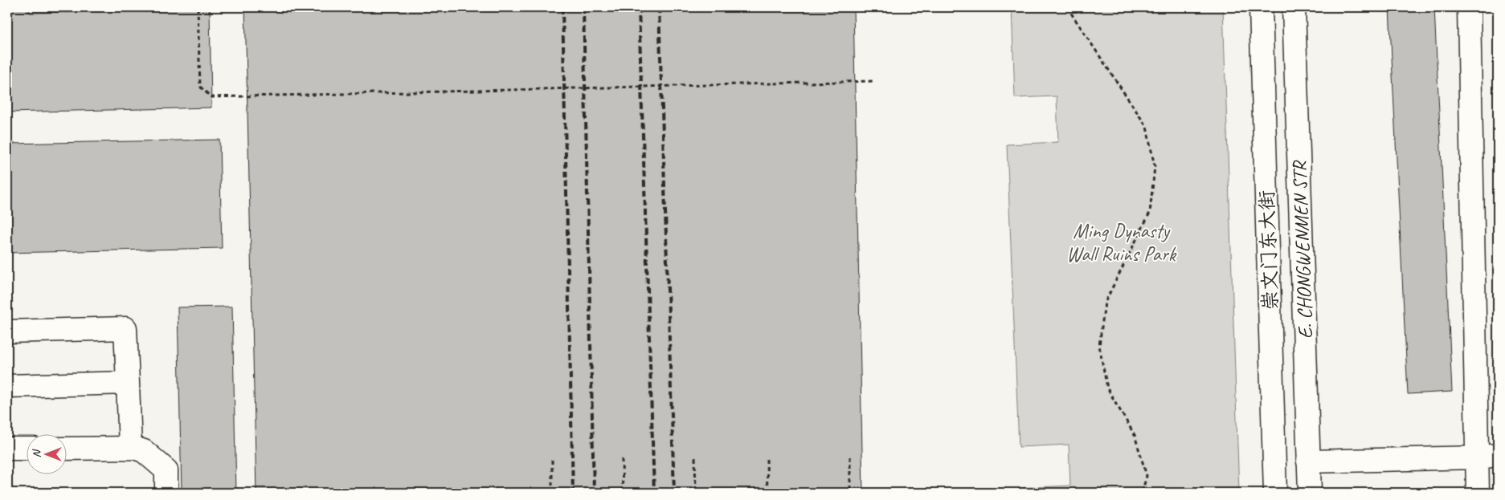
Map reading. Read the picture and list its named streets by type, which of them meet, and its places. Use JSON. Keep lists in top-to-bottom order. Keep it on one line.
{"streets":{"main road":["崇文门东大街","E. CHONGWENMEN STR"]},"parks":["Ming Dynasty Wall Ruins Park"],"north":"left"}
